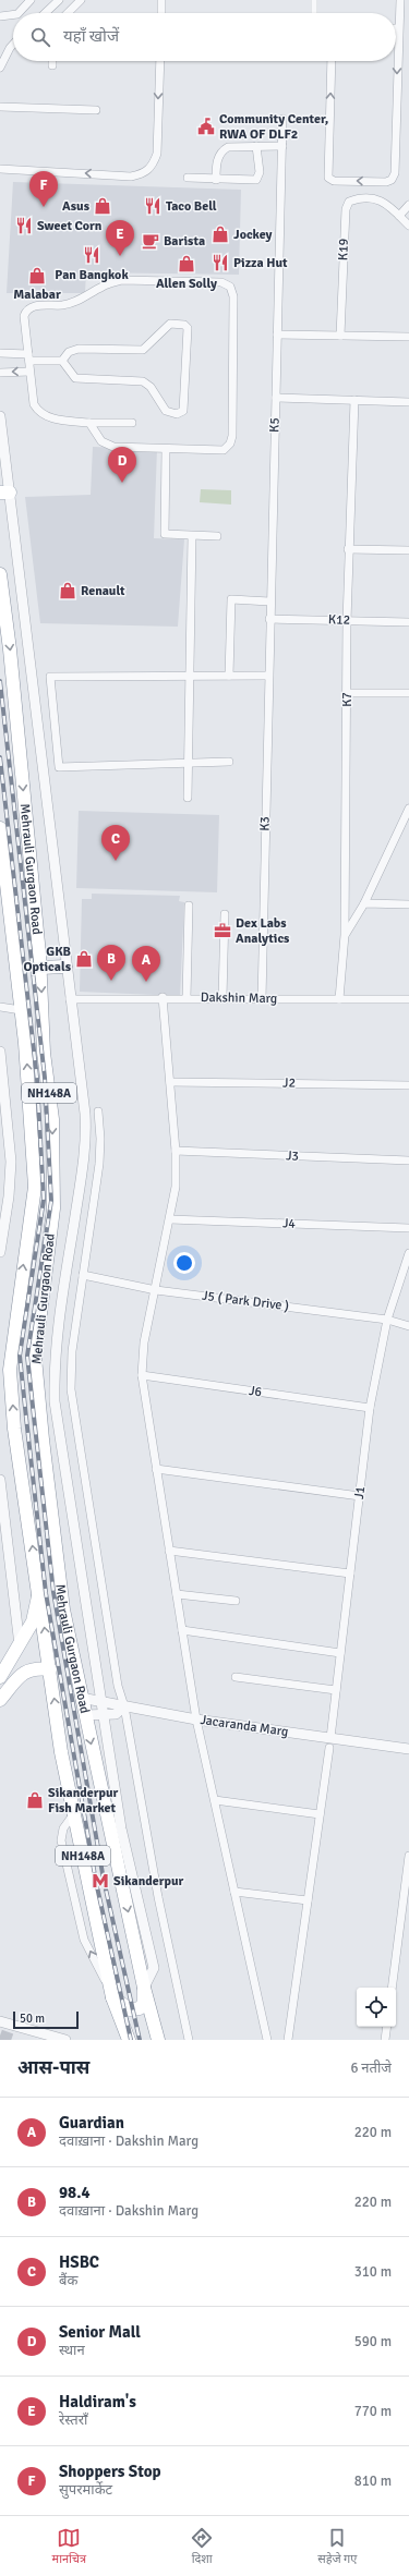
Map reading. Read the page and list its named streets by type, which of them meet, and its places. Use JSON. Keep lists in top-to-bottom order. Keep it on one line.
{"streets":{"main road":["Mehrauli Gurgaon Road","NH148A"],"street":["K19","K5","K12","K7","K3","Dakshin Marg","J2","J3","J4","J5 ( Park Drive )","J6","J1","Jacaranda Marg"]},"crossings":[["K5","K12"],["K5","K3"],["K12","K7"],["K7","Dakshin Marg"],["K3","Dakshin Marg"],["Mehrauli Gurgaon Road","Jacaranda Marg"],["J5 ( Park Drive )","J1"],["J6","J1"],["J1","Jacaranda Marg"]],"places":{"public building":["Community Center, RWA OF DLF2"],"shop":["Asus","Jockey","Allen Solly","Malabar","Renault","GKB Opticals","Sikanderpur Fish Market"],"restaurant":["Taco Bell","Sweet Corn","Pan Bangkok","Pizza Hut"],"cafe":["Barista"],"office":["Dex Labs Analytics"],"metro station":["Sikanderpur"]},"scale_bar":"50 m","page":{"search":"यहाँ खोजें","pins":["F","E","D","C","B","A"],"scale":"50 m","heading":["आस-पास","6 नतीजे"],"list":[{"mark":"A","name":"Guardian","note":"दवाख़ाना · Dakshin Marg","value":"220 m"},{"mark":"B","name":"98.4","note":"दवाख़ाना · Dakshin Marg","value":"220 m"},{"mark":"C","name":"HSBC","note":"बैंक","value":"310 m"},{"mark":"D","name":"Senior Mall","note":"स्थान","value":"590 m"},{"mark":"E","name":"Haldiram's","note":"रेस्तराँ","value":"770 m"},{"mark":"F","name":"Shoppers Stop","note":"सुपरमार्केट","value":"810 m"}],"nav":["मानचित्र","दिशा","सहेजे गए"]}}
